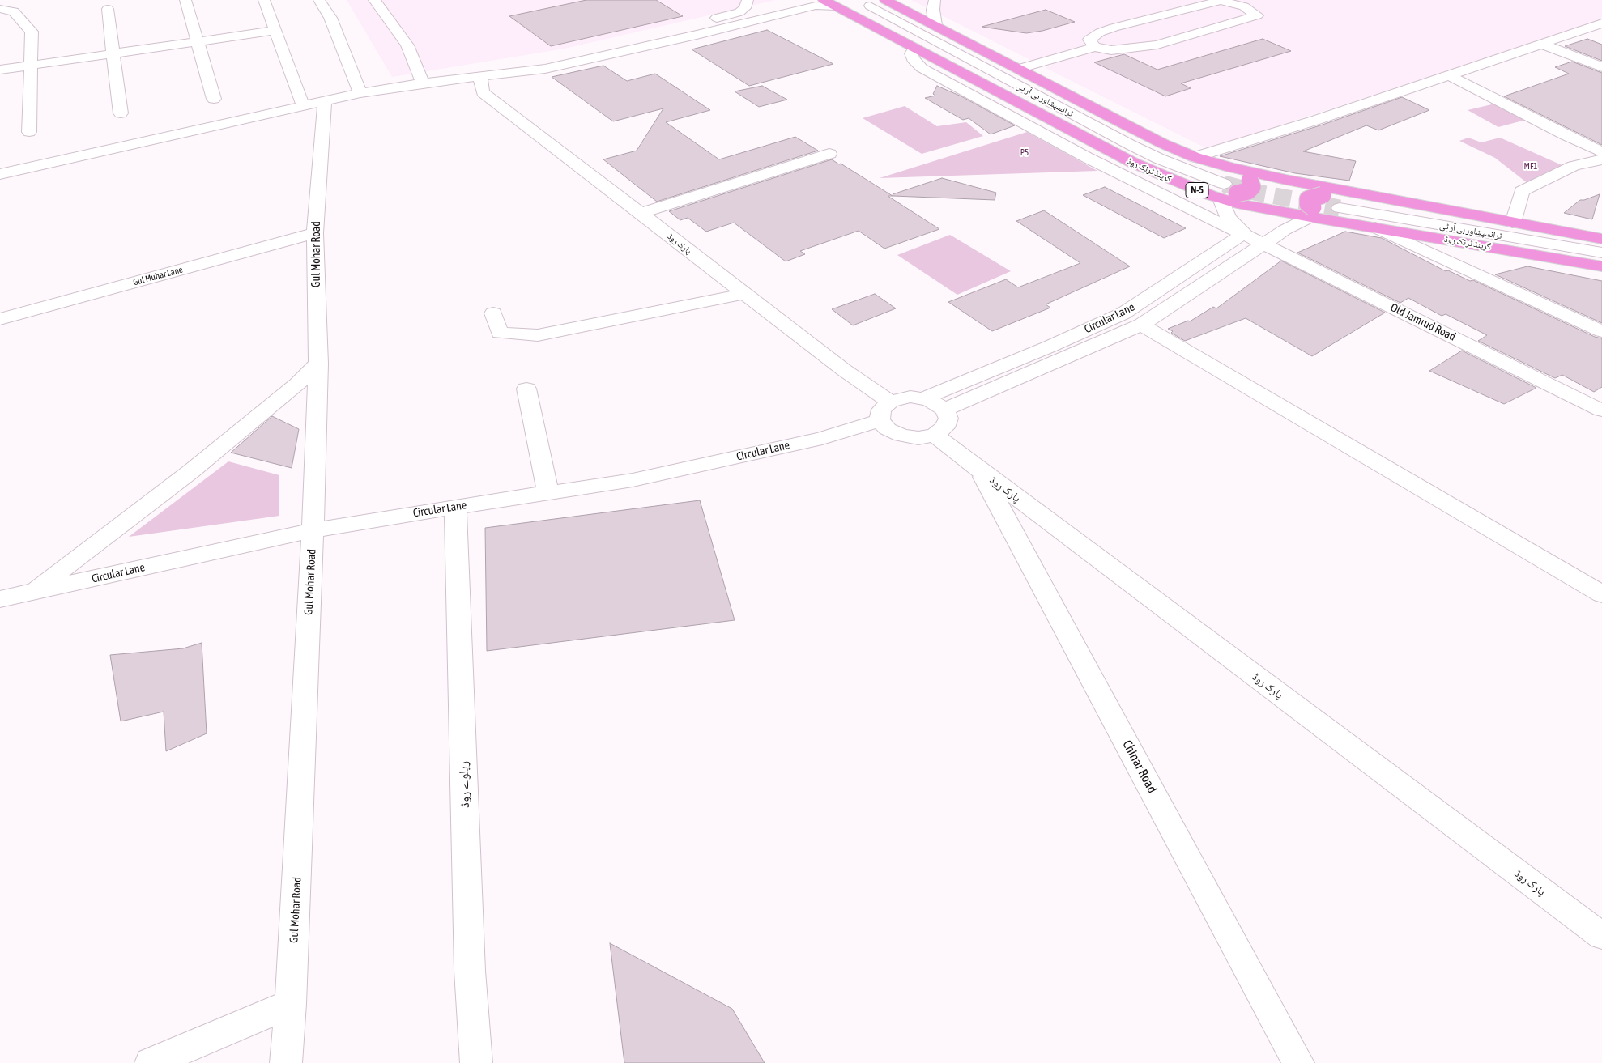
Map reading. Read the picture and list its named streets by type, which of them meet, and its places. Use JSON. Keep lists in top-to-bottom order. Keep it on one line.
{"streets":{"highway":["گرینڈ ٹرنک روڈ","N-5"],"street":["ٹرانسپشاور بی آر ٹی","پارک روڈ","Gul Mohar Road","Gul Muhar Lane","Circular Lane","Old Jamrud Road","Chinar Road","ریلوے روڈ"]},"crossings":[["ٹرانسپشاور بی آر ٹی","گرینڈ ٹرنک روڈ"],["گرینڈ ٹرنک روڈ","Old Jamrud Road"],["پارک روڈ","Circular Lane"],["پارک روڈ","Chinar Road"],["Gul Mohar Road","Gul Muhar Lane"],["Gul Mohar Road","Circular Lane"],["Circular Lane","Old Jamrud Road"],["Circular Lane","ریلوے روڈ"]],"parks":["P5","MF1"]}
